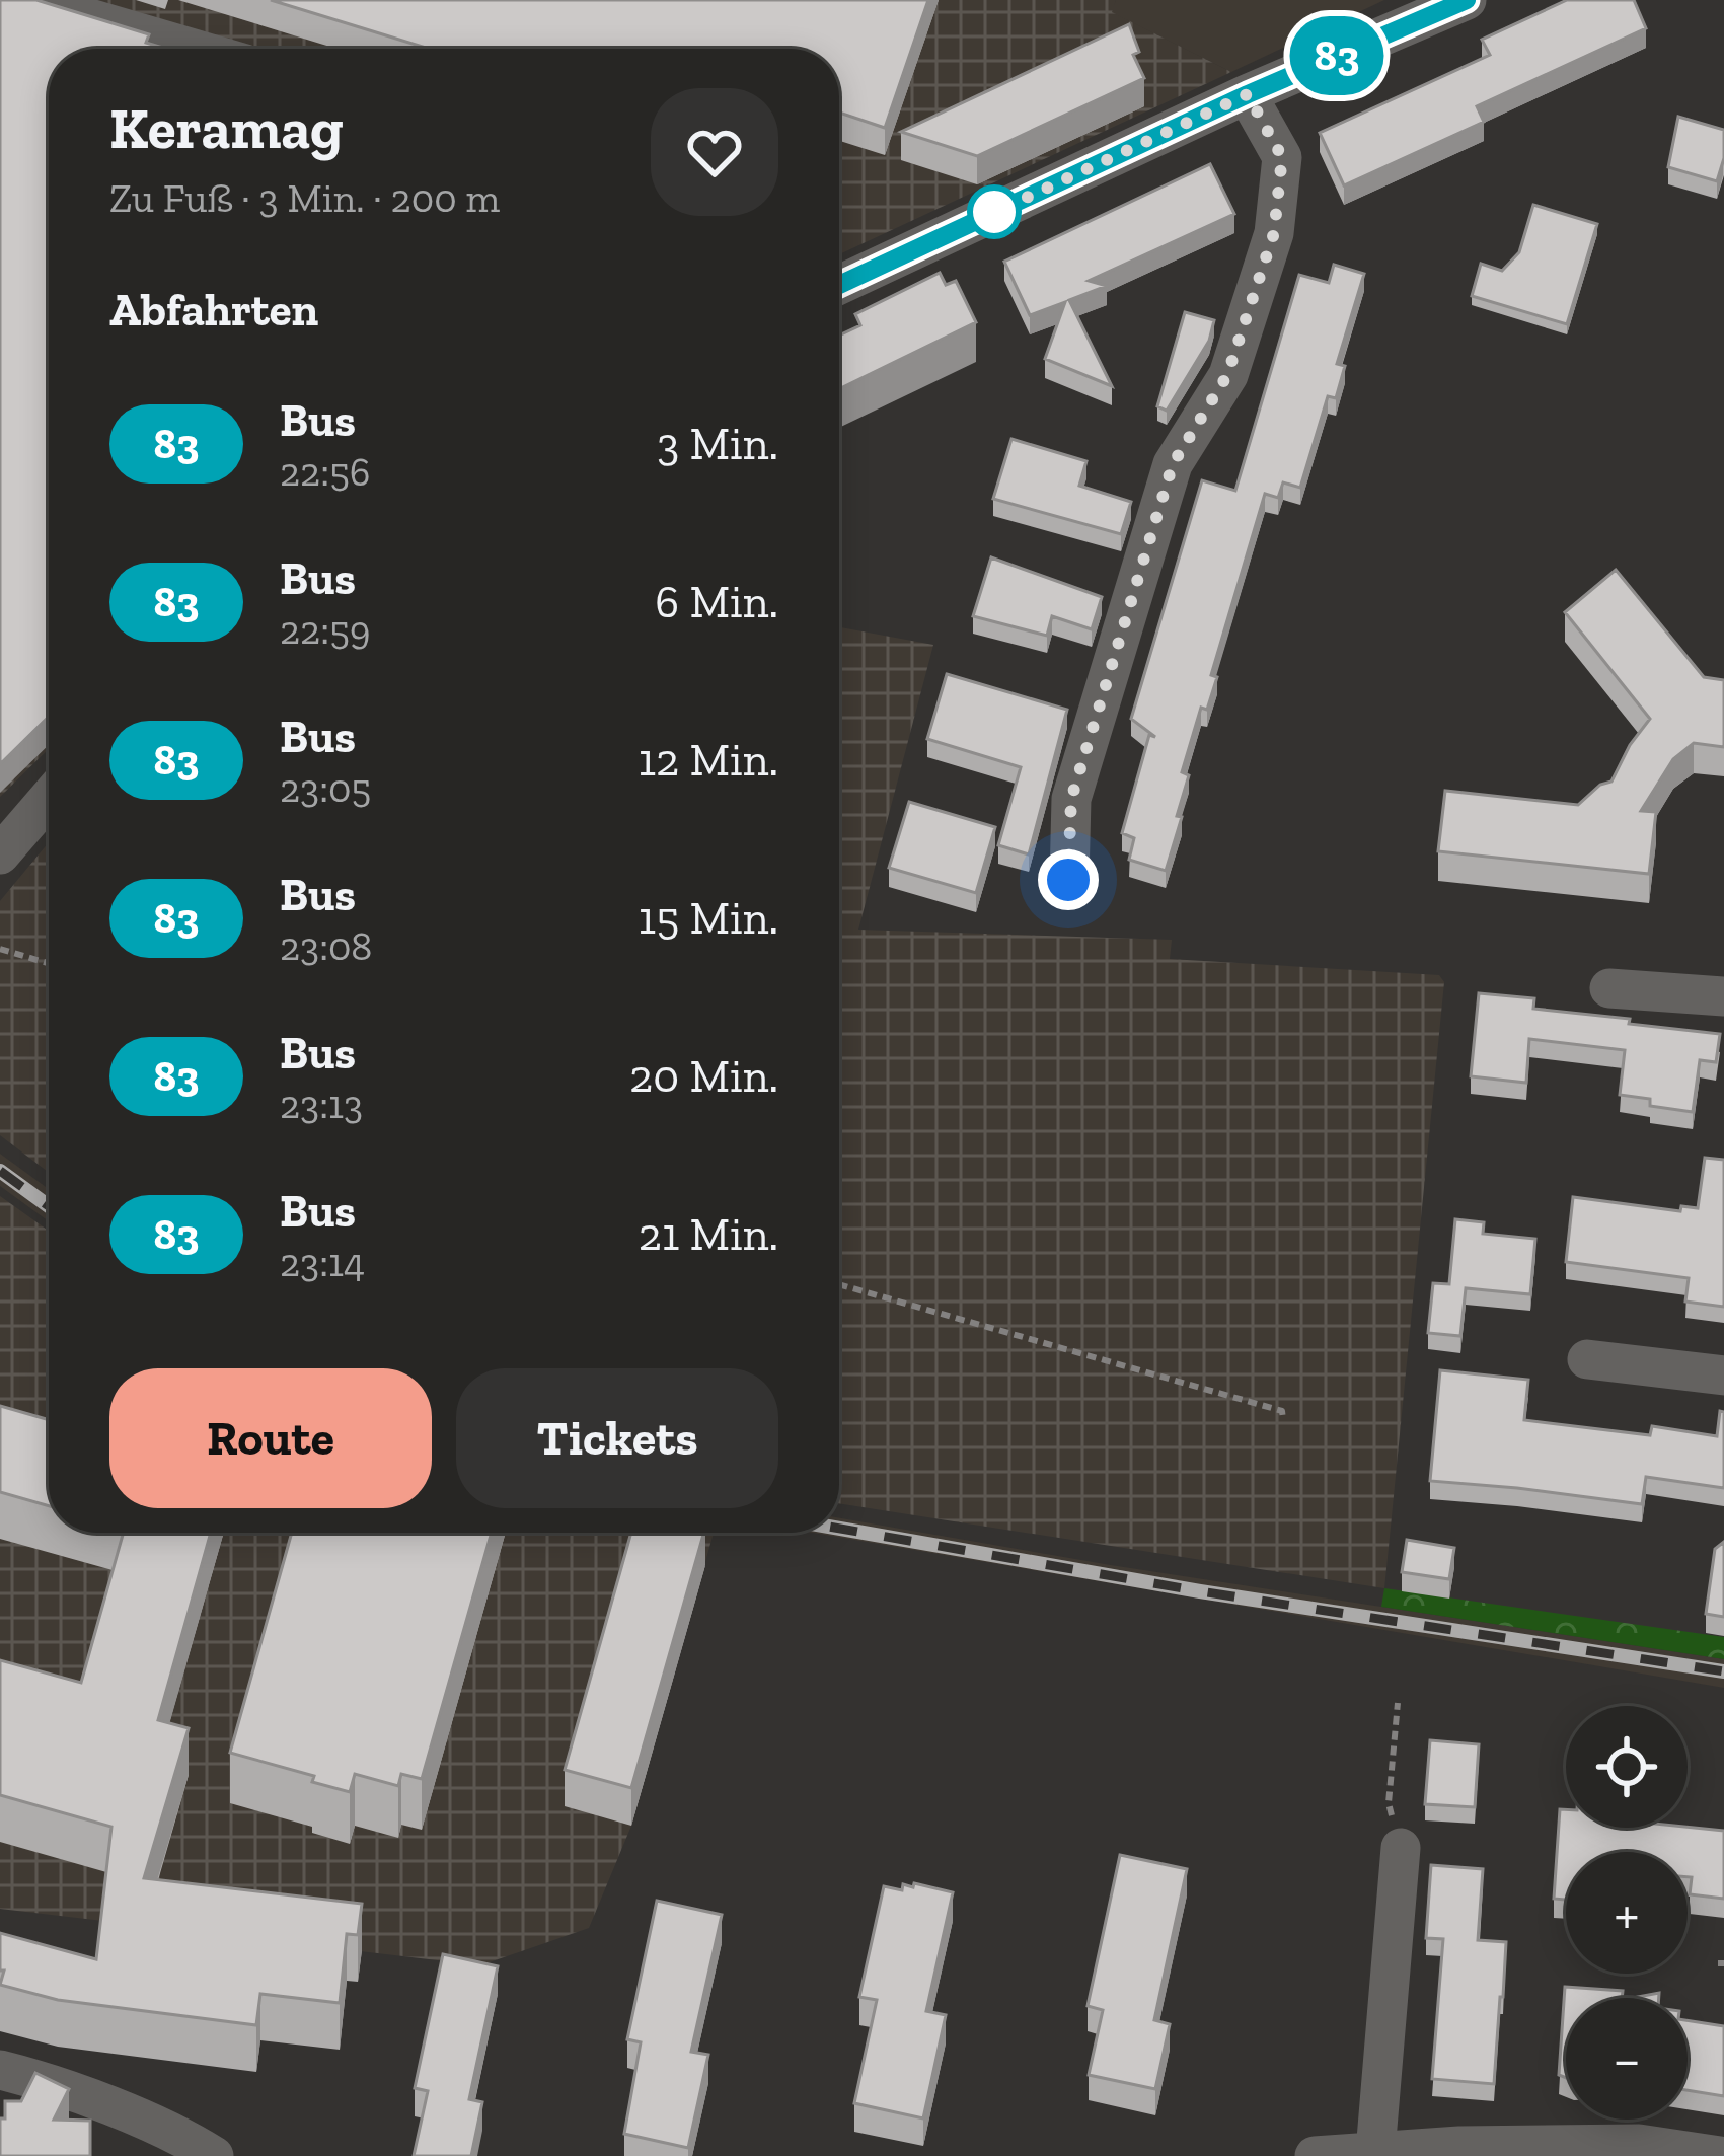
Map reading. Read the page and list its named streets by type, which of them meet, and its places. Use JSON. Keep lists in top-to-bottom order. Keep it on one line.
{"lines":["bus line 83"],"page":{"on_map":"83","heading":[["Keramag","Zu Fuß · 3 Min. · 200 m"],"Abfahrten"],"list":[{"mark":"83","name":"Bus","note":"22:56","value":"3 Min."},{"mark":"83","name":"Bus","note":"22:59","value":"6 Min."},{"mark":"83","name":"Bus","note":"23:05","value":"12 Min."},{"mark":"83","name":"Bus","note":"23:08","value":"15 Min."},{"mark":"83","name":"Bus","note":"23:13","value":"20 Min."},{"mark":"83","name":"Bus","note":"23:14","value":"21 Min."}],"buttons":["Route","Tickets"],"map_buttons":["+","−"]}}
